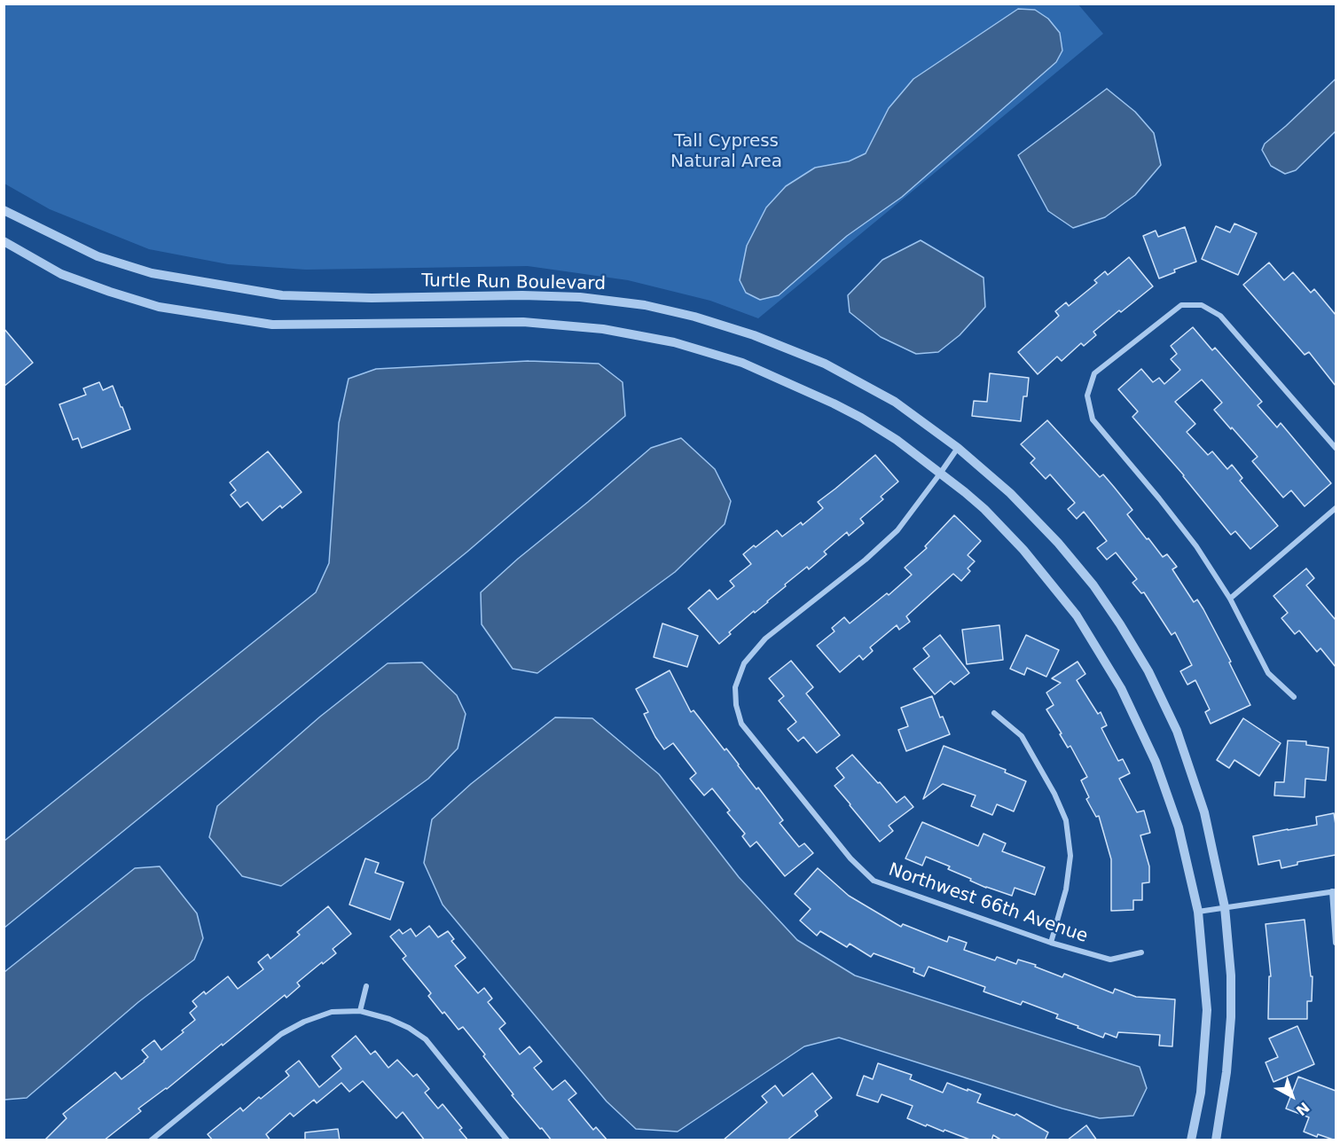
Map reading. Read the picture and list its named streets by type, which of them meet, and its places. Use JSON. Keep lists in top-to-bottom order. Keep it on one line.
{"streets":{"street":["Turtle Run Boulevard","Northwest 66th Avenue"]},"parks":["Tall Cypress Natural Area"],"north":"bottom right"}
